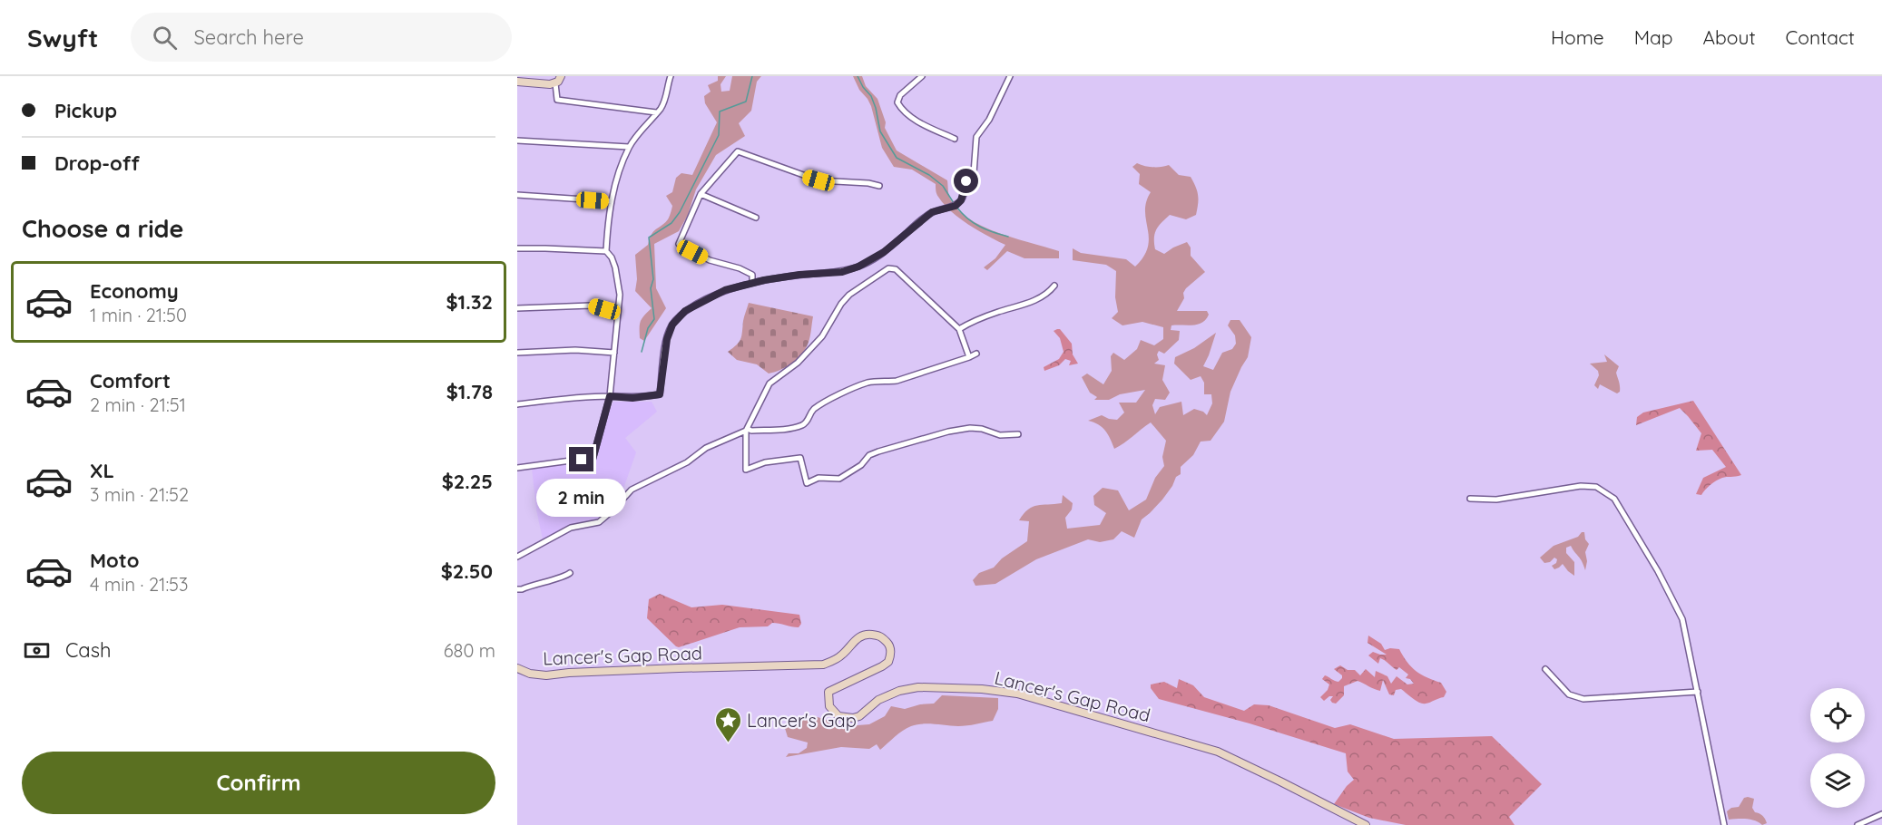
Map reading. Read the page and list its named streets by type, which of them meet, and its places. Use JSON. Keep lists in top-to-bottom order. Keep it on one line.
{"streets":{"main road":["Lancer's Gap Road"]},"places":{"place":["Lancer's Gap"]},"page":{"header":"Swyft","search":"Search here","nav":["Home","Map","About","Contact"],"banner":["Pickup","Drop-off"],"heading":"Choose a ride","list":[{"name":"Economy","note":"1 min · 21:50","value":"$1.32"},{"name":"Comfort","note":"2 min · 21:51","value":"$1.78"},{"name":"XL","note":"3 min · 21:52","value":"$2.25"},{"name":"Moto","note":"4 min · 21:53","value":"$2.50"}],"bubble":"2 min","pay":["Cash","680 m"],"buttons":"Confirm"}}
